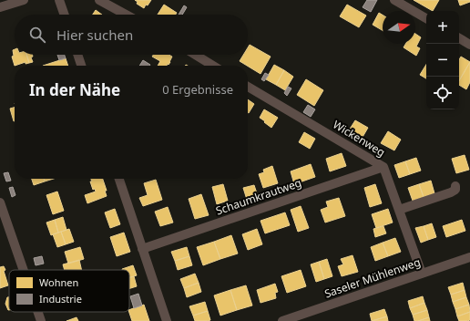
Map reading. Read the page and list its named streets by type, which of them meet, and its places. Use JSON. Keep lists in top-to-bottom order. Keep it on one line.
{"streets":{"street":["Wickenweg","Schaumkrautweg","Saseler Mühlenweg"]},"crossings":[["Wickenweg","Schaumkrautweg"],["Wickenweg","Saseler Mühlenweg"]],"legend":["Wohnen","Industrie"],"north":"right","page":{"map_buttons":["+","−"],"search":"Hier suchen","heading":["In der Nähe","0 Ergebnisse"]}}
